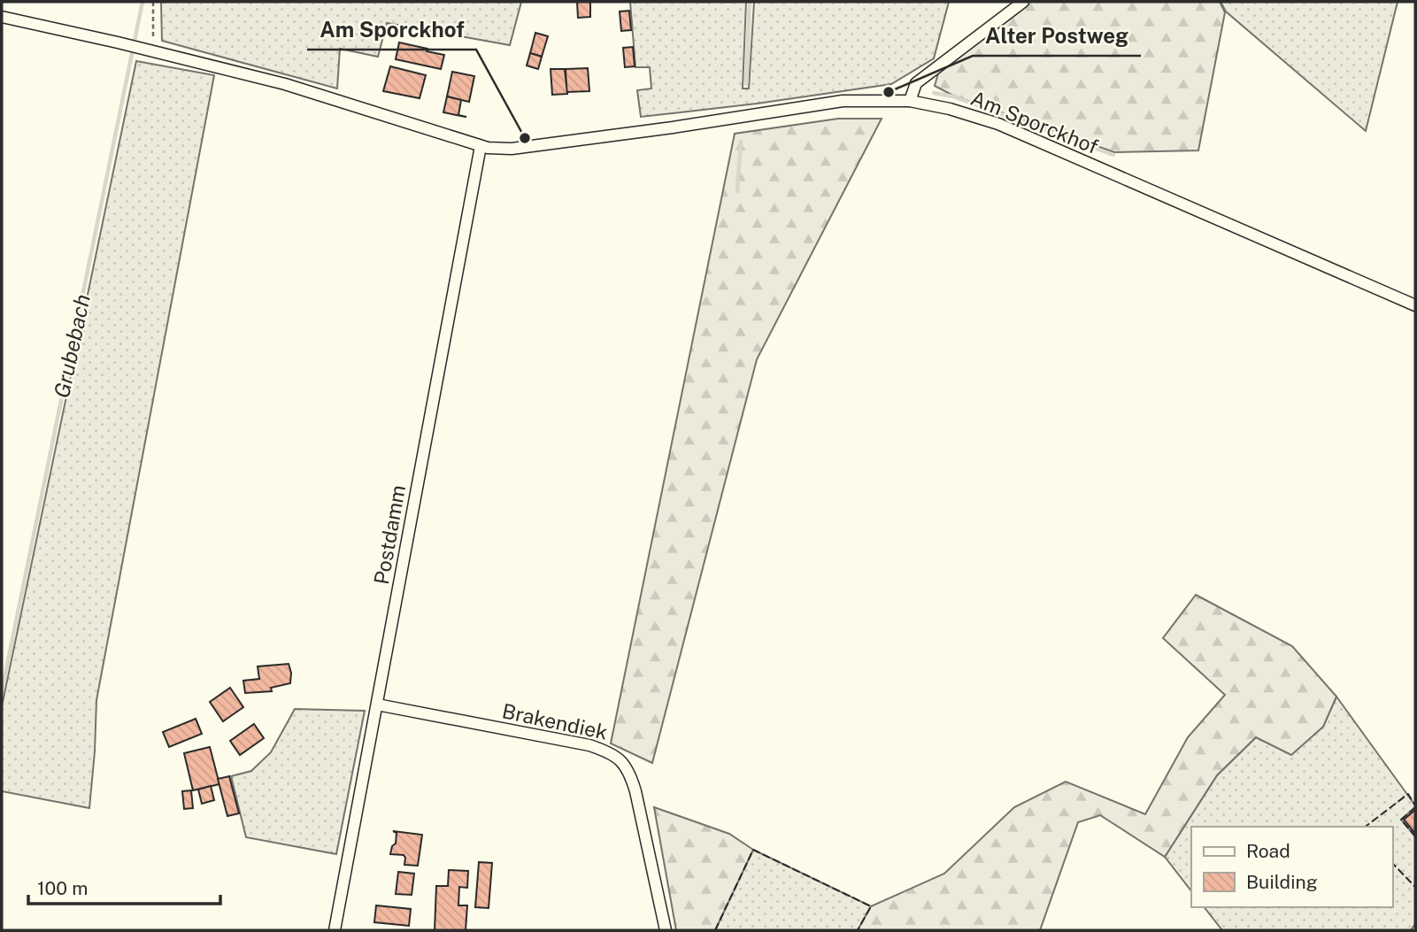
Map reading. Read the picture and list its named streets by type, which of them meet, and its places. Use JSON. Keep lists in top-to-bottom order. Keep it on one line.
{"streets":{"street":["Am Sporckhof","Postdamm","Brakendiek"]},"crossings":[["Am Sporckhof","Postdamm"],["Postdamm","Brakendiek"]],"water":["Grubebach"],"places":["Alter Postweg","Am Sporckhof"],"legend":["Road","Building"],"scale_bar":"100 m"}
